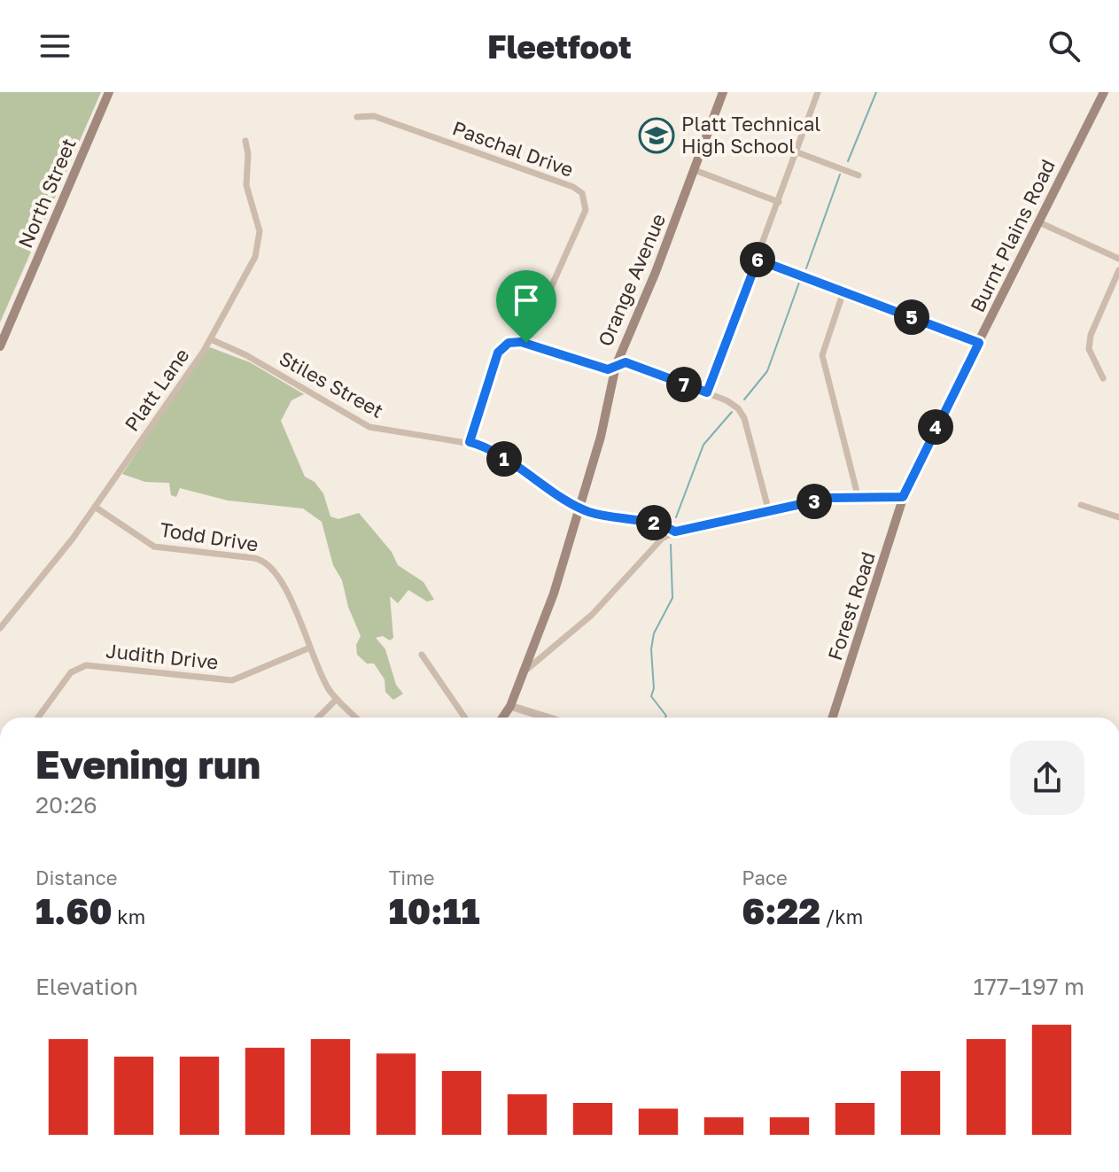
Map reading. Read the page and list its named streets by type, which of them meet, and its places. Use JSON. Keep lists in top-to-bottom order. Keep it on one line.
{"streets":{"main road":["North Street","Burnt Plains Road","Orange Avenue","Forest Road"],"street":["Paschal Drive","Stiles Street","Platt Lane","Todd Drive","Judith Drive"]},"crossings":[["Burnt Plains Road","Forest Road"],["Orange Avenue","Stiles Street"],["Stiles Street","Platt Lane"],["Platt Lane","Todd Drive"],["Todd Drive","Judith Drive"]],"places":{"school or university":["Platt Technical High School"]},"page":{"header":"Fleetfoot","pins":["6","5","7","4","1","3","2"],"heading":["Evening run","20:26"],"stats":[["Distance","1.60 km"],["Time","10:11"],["Pace","6:22 /km"]],"chart":["Elevation","177–197 m"]}}
